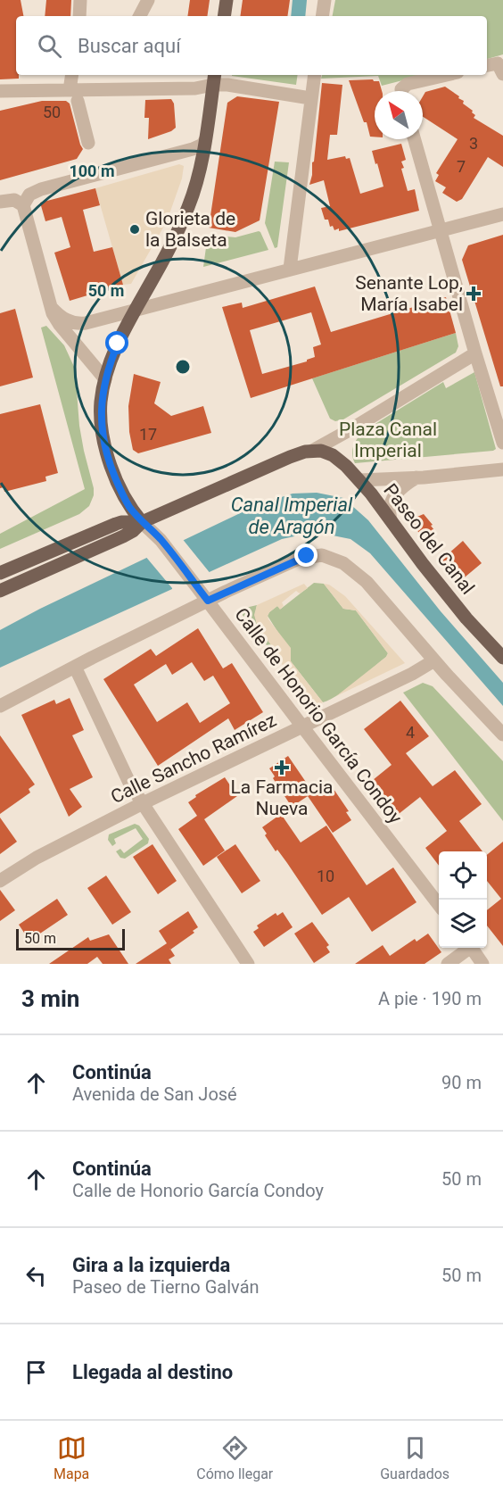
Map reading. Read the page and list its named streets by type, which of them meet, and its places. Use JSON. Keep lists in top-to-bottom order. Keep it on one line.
{"streets":{"main road":["Paseo del Canal"],"street":["Calle de Honorio García Condoy","Calle Sancho Ramírez"]},"crossings":[["Calle de Honorio García Condoy","Calle Sancho Ramírez"]],"water":["Canal Imperial de Aragón"],"parks":["Plaza Canal Imperial"],"places":{"other":["Glorieta de la Balseta"],"health":["Senante Lop, María Isabel","La Farmacia Nueva"]},"house_numbers":["50","3","7","17","4","10"],"scale_bar":"50 m","north":"top left","page":{"search":"Buscar aquí","scale":"50 m","heading":["3 min","A pie · 190 m"],"list":[["Continúa","Avenida de San José","90 m"],["Continúa","Calle de Honorio García Condoy","50 m"],["Gira a la izquierda","Paseo de Tierno Galván","50 m"],"Llegada al destino"],"nav":["Mapa","Cómo llegar","Guardados"]},"rings":["100 m","50 m"]}
